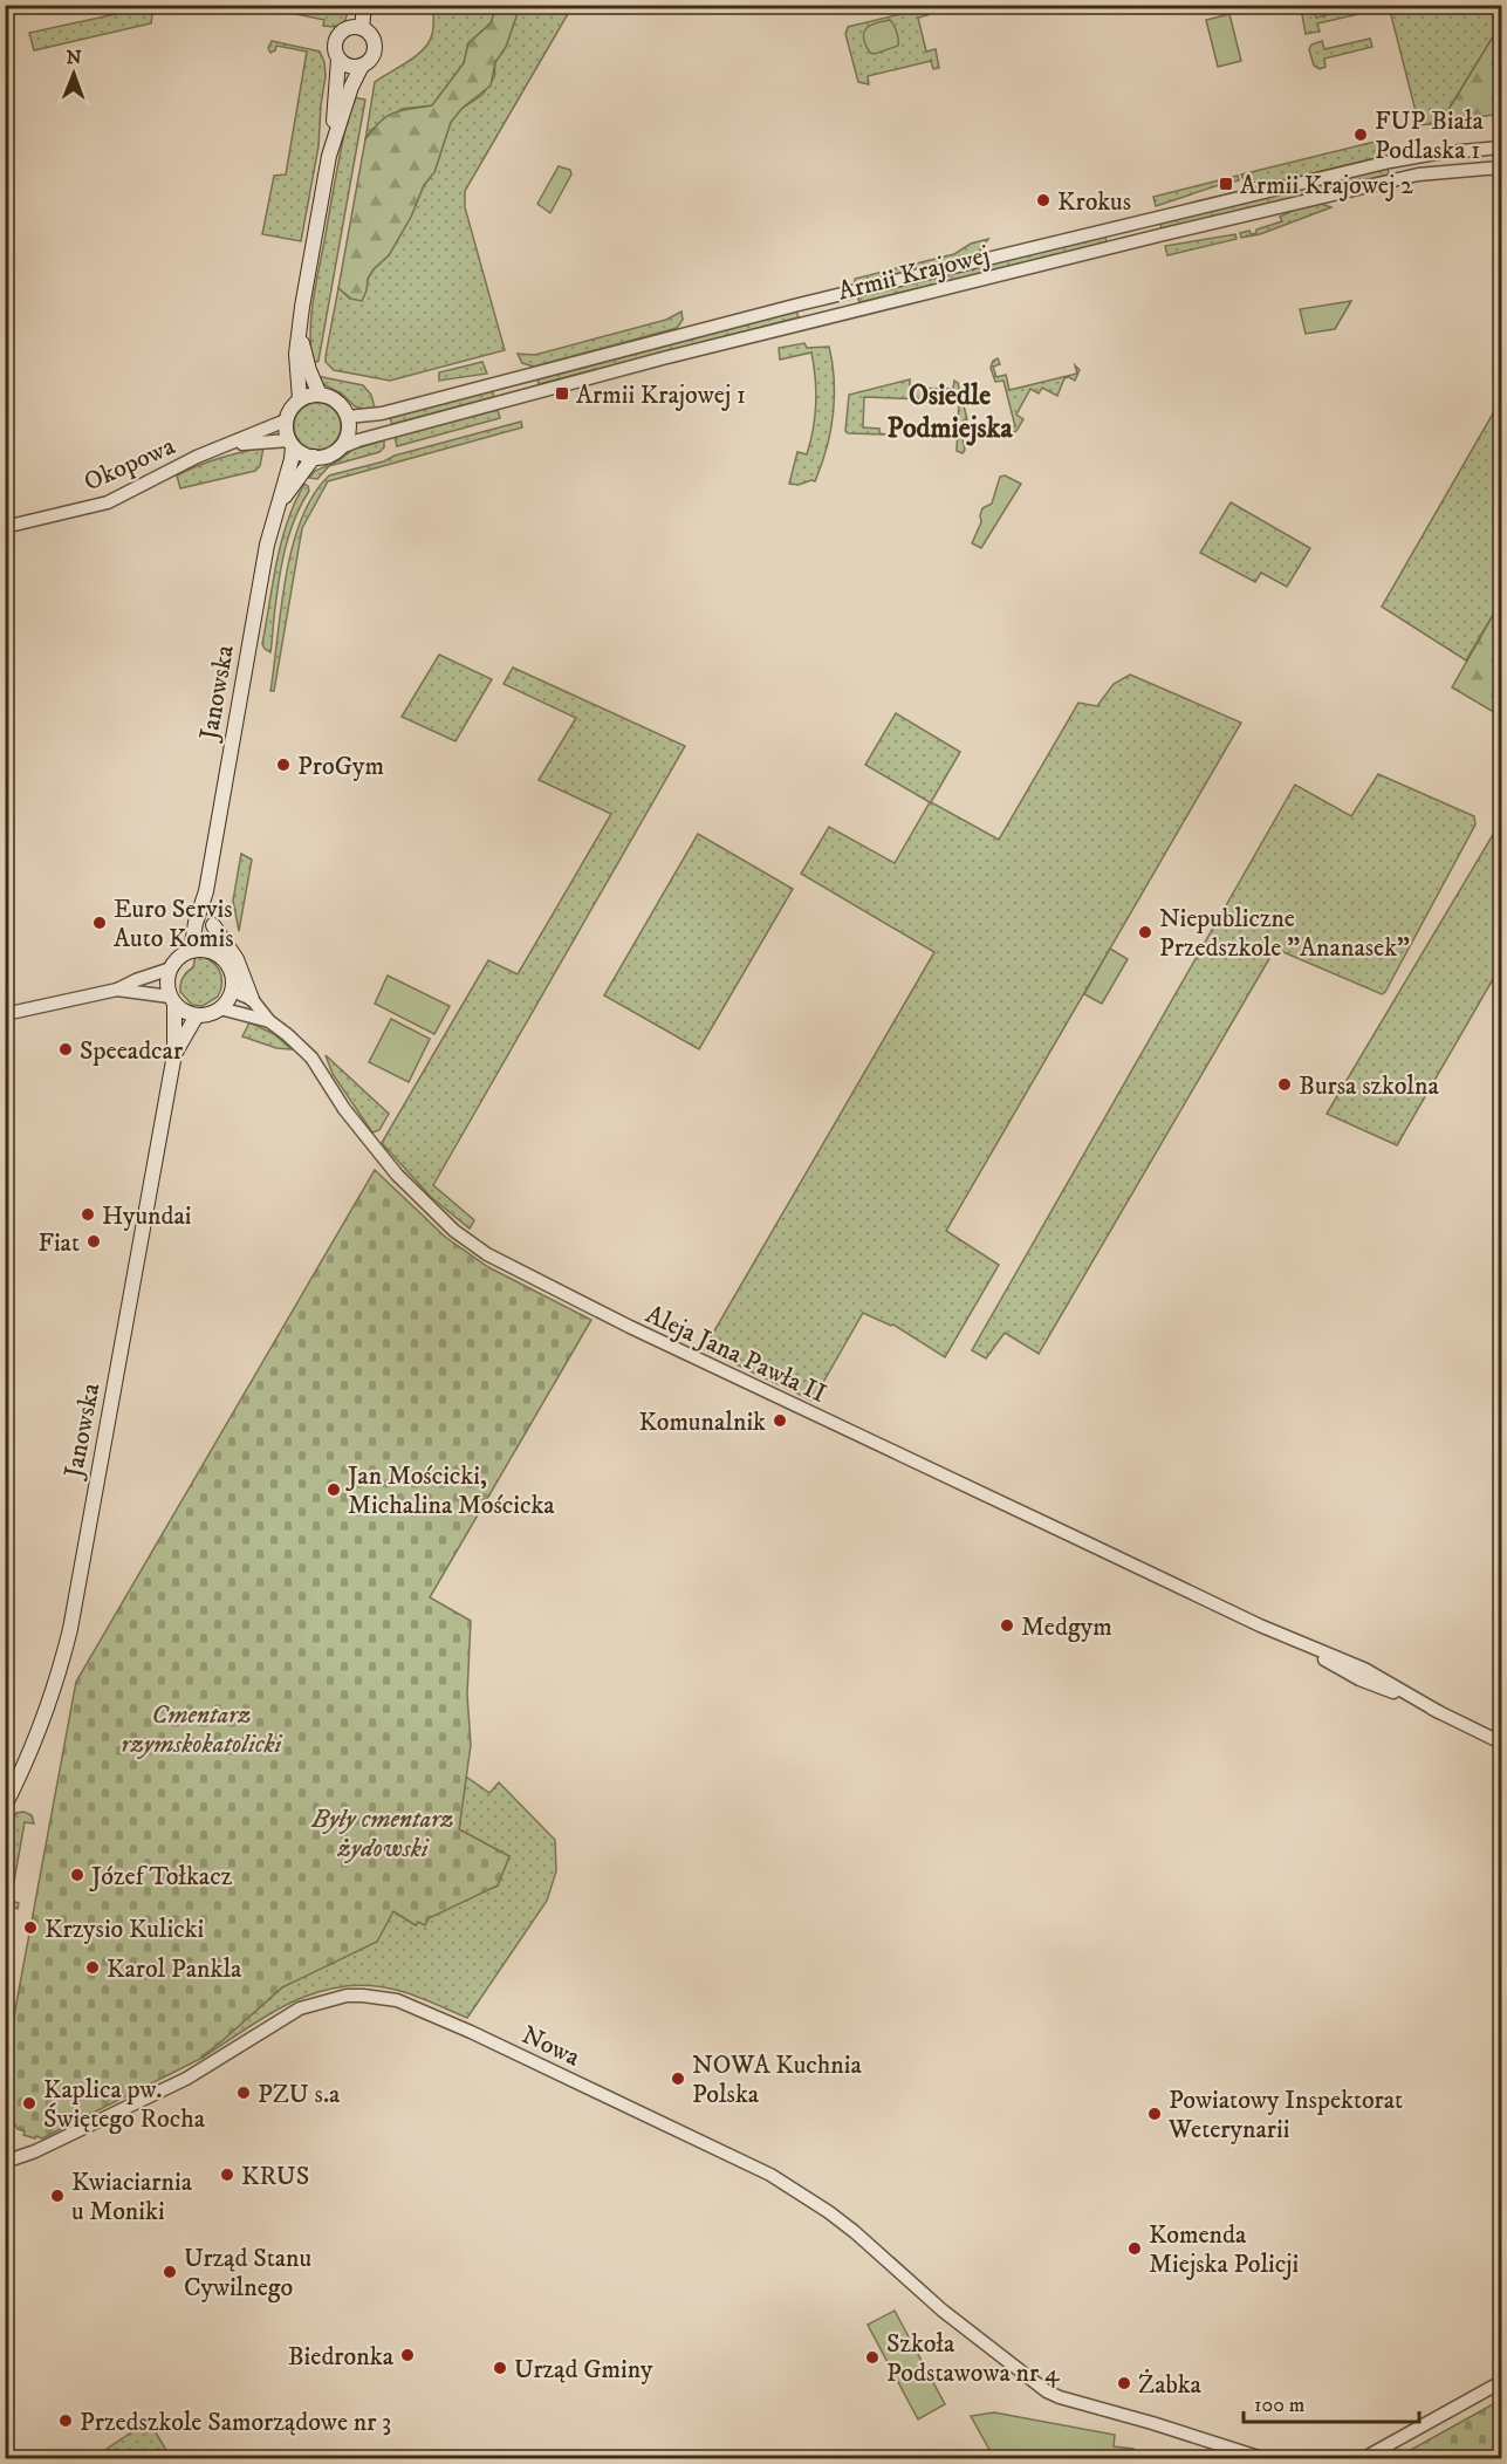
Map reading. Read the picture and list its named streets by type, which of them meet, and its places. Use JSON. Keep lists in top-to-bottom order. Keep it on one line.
{"streets":{"main road":["Janowska"],"street":["Armii Krajowej","Okopowa","Aleja Jana Pawła II","Nowa"]},"crossings":[["Armii Krajowej","Okopowa"],["Armii Krajowej","Janowska"],["Okopowa","Janowska"],["Janowska","Aleja Jana Pawła II"]],"districts":["Osiedle Podmiejska"],"parks":["Cmentarz rzymskokatolicki","Były cmentarz żydowski"],"places":{"other":["FUP Biała Podlaska 1","Krokus","ProGym","Euro Servis Auto Komis","Niepubliczne Przedszkole \"Ananasek\"","Speeadcar","Bursa szkolna","Hyundai","Fiat","Komunalnik","Jan Mościcki, Michalina Mościcka","Medgym","Józef Tołkacz","Krzysio Kulicki","Karol Pankla","NOWA Kuchnia Polska","PZU s.a","Kaplica pw. Świętego Rocha","Powiatowy Inspektorat Weterynarii","KRUS","Kwiaciarnia u Moniki","Komenda Miejska Policji","Urząd Stanu Cywilnego","Biedronka","Szkoła Podstawowa nr 4","Urząd Gminy","Żabka","Przedszkole Samorządowe nr 3"],"transit":["Armii Krajowej 2","Armii Krajowej 1"]},"scale_bar":"100 m","north":"top"}
